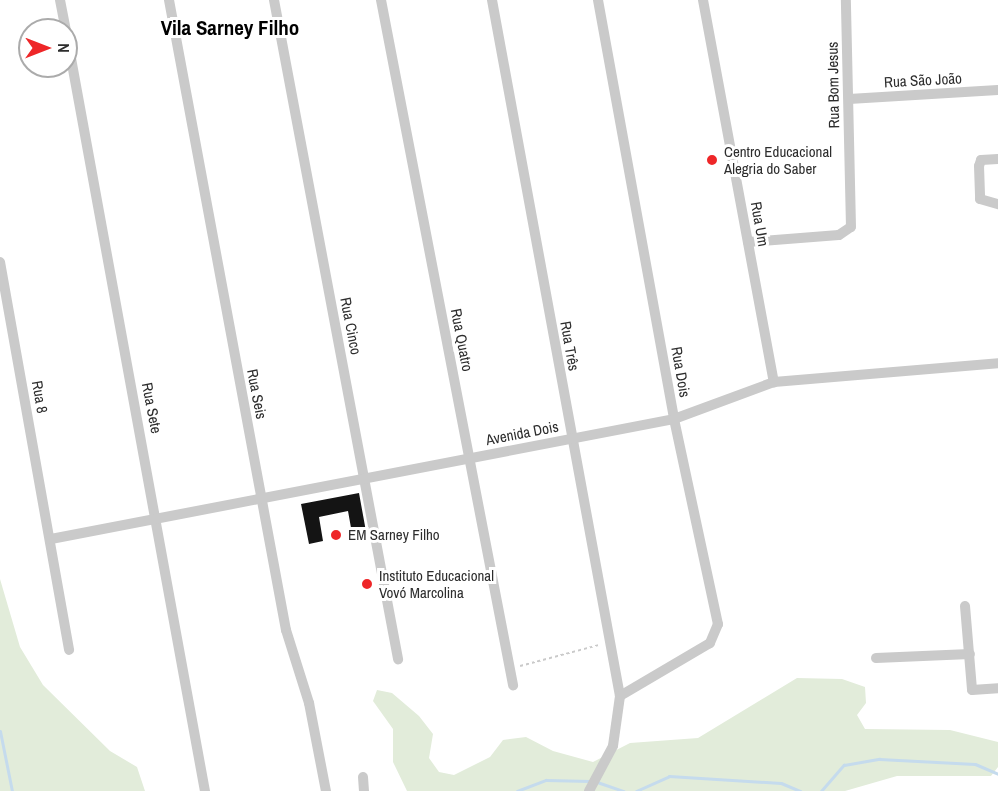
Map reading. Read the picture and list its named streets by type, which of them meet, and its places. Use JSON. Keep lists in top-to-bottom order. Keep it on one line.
{"streets":{"street":["Rua São João","Rua Bom Jesus","Rua Um","Rua Cinco","Rua Quatro","Rua Três","Rua Dois","Rua Seis","Rua 8","Rua Sete","Avenida Dois"]},"crossings":[["Rua São João","Rua Bom Jesus"],["Rua Bom Jesus","Rua Um"],["Rua Um","Avenida Dois"],["Rua Cinco","Avenida Dois"],["Rua Quatro","Avenida Dois"],["Rua Três","Rua Dois"],["Rua Três","Avenida Dois"],["Rua Dois","Avenida Dois"],["Rua Seis","Avenida Dois"],["Rua 8","Avenida Dois"],["Rua Sete","Avenida Dois"]],"districts":["Vila Sarney Filho"],"places":["Centro Educacional Alegria do Saber","EM Sarney Filho","Instituto Educacional Vovó Marcolina"],"north":"right"}
